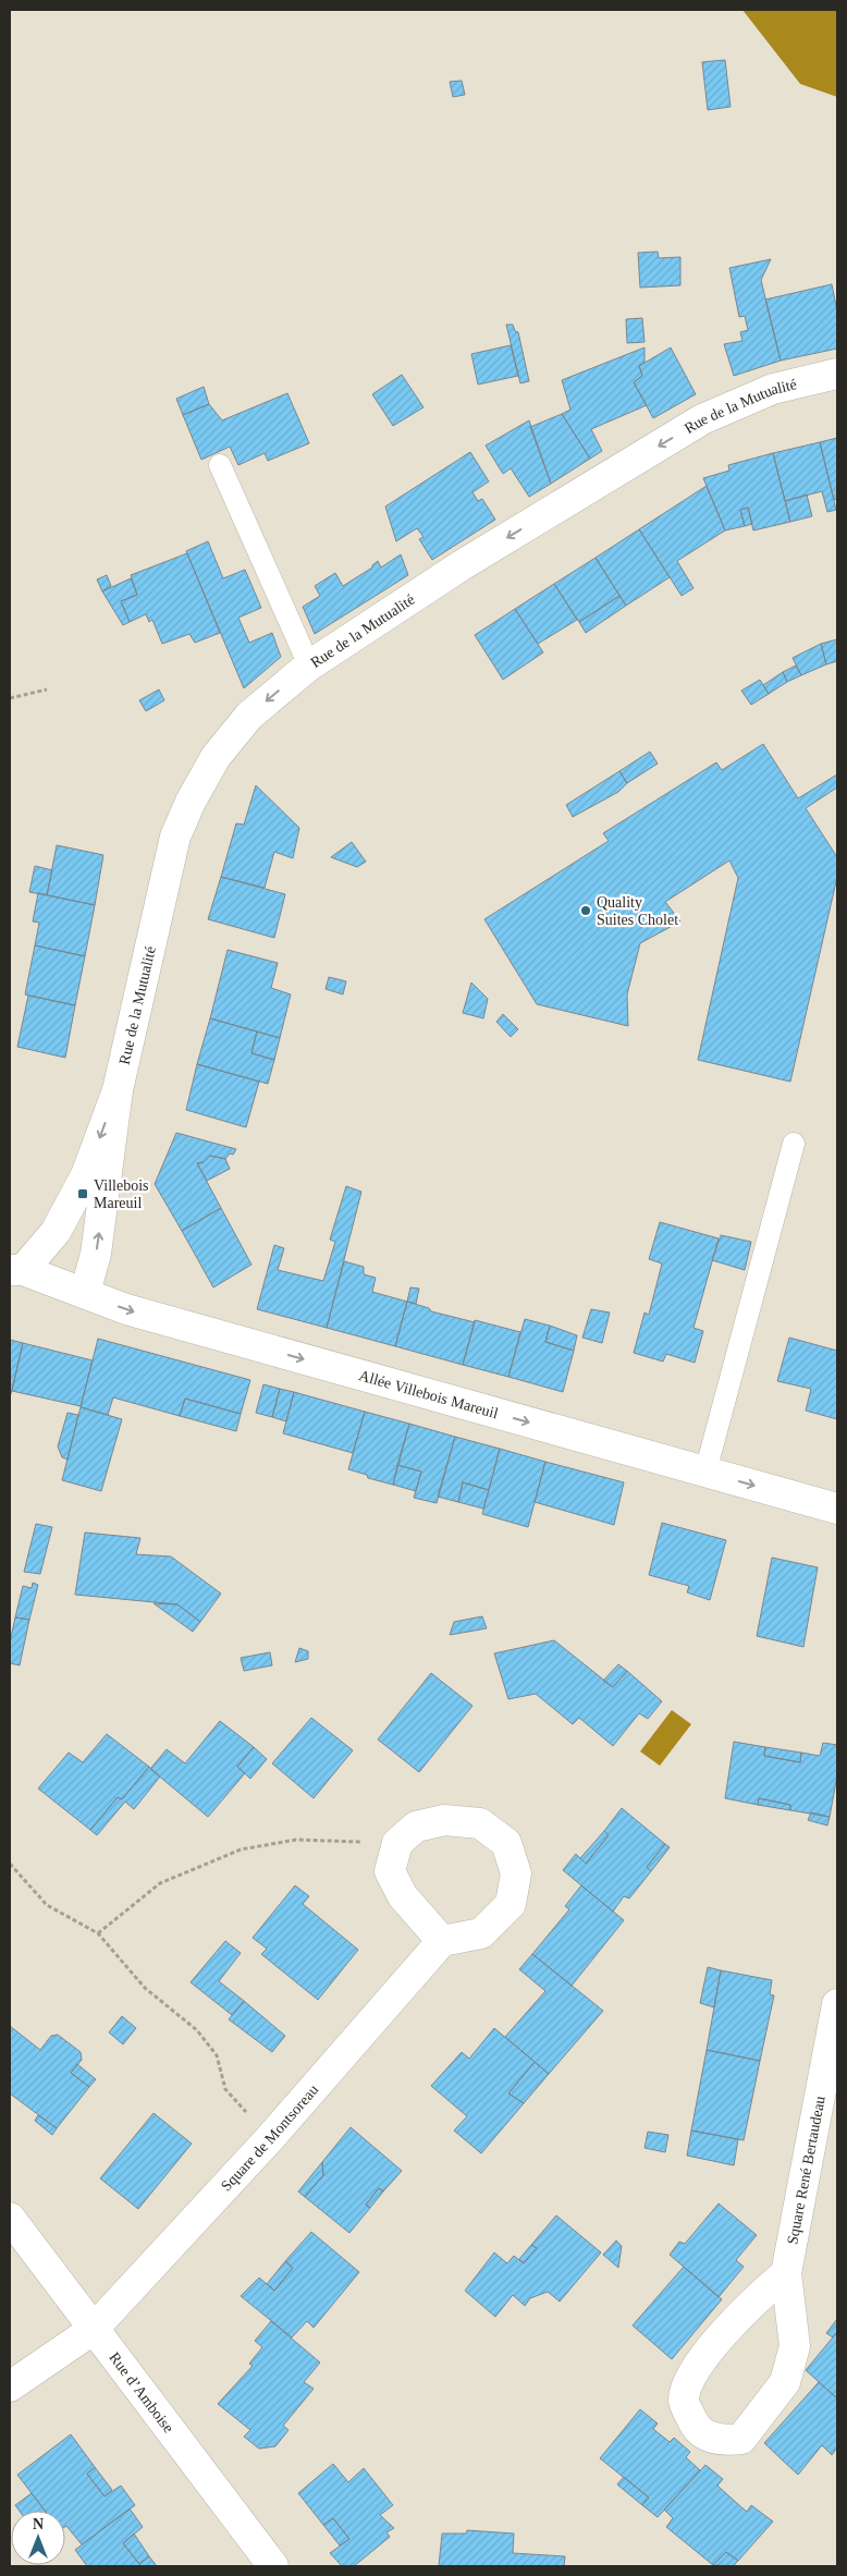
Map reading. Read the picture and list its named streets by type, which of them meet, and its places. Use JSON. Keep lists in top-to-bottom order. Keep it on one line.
{"streets":{"street":["Rue de la Mutualité","Allée Villebois Mareuil","Square de Montsoreau","Square René Bertaudeau","Rue d’Amboise"]},"crossings":[["Rue de la Mutualité","Allée Villebois Mareuil"],["Square de Montsoreau","Rue d’Amboise"]],"one_way":["Allée Villebois Mareuil"],"places":{"other":["Quality Suites Cholet"],"transit":["Villebois Mareuil"]},"north":"top"}
